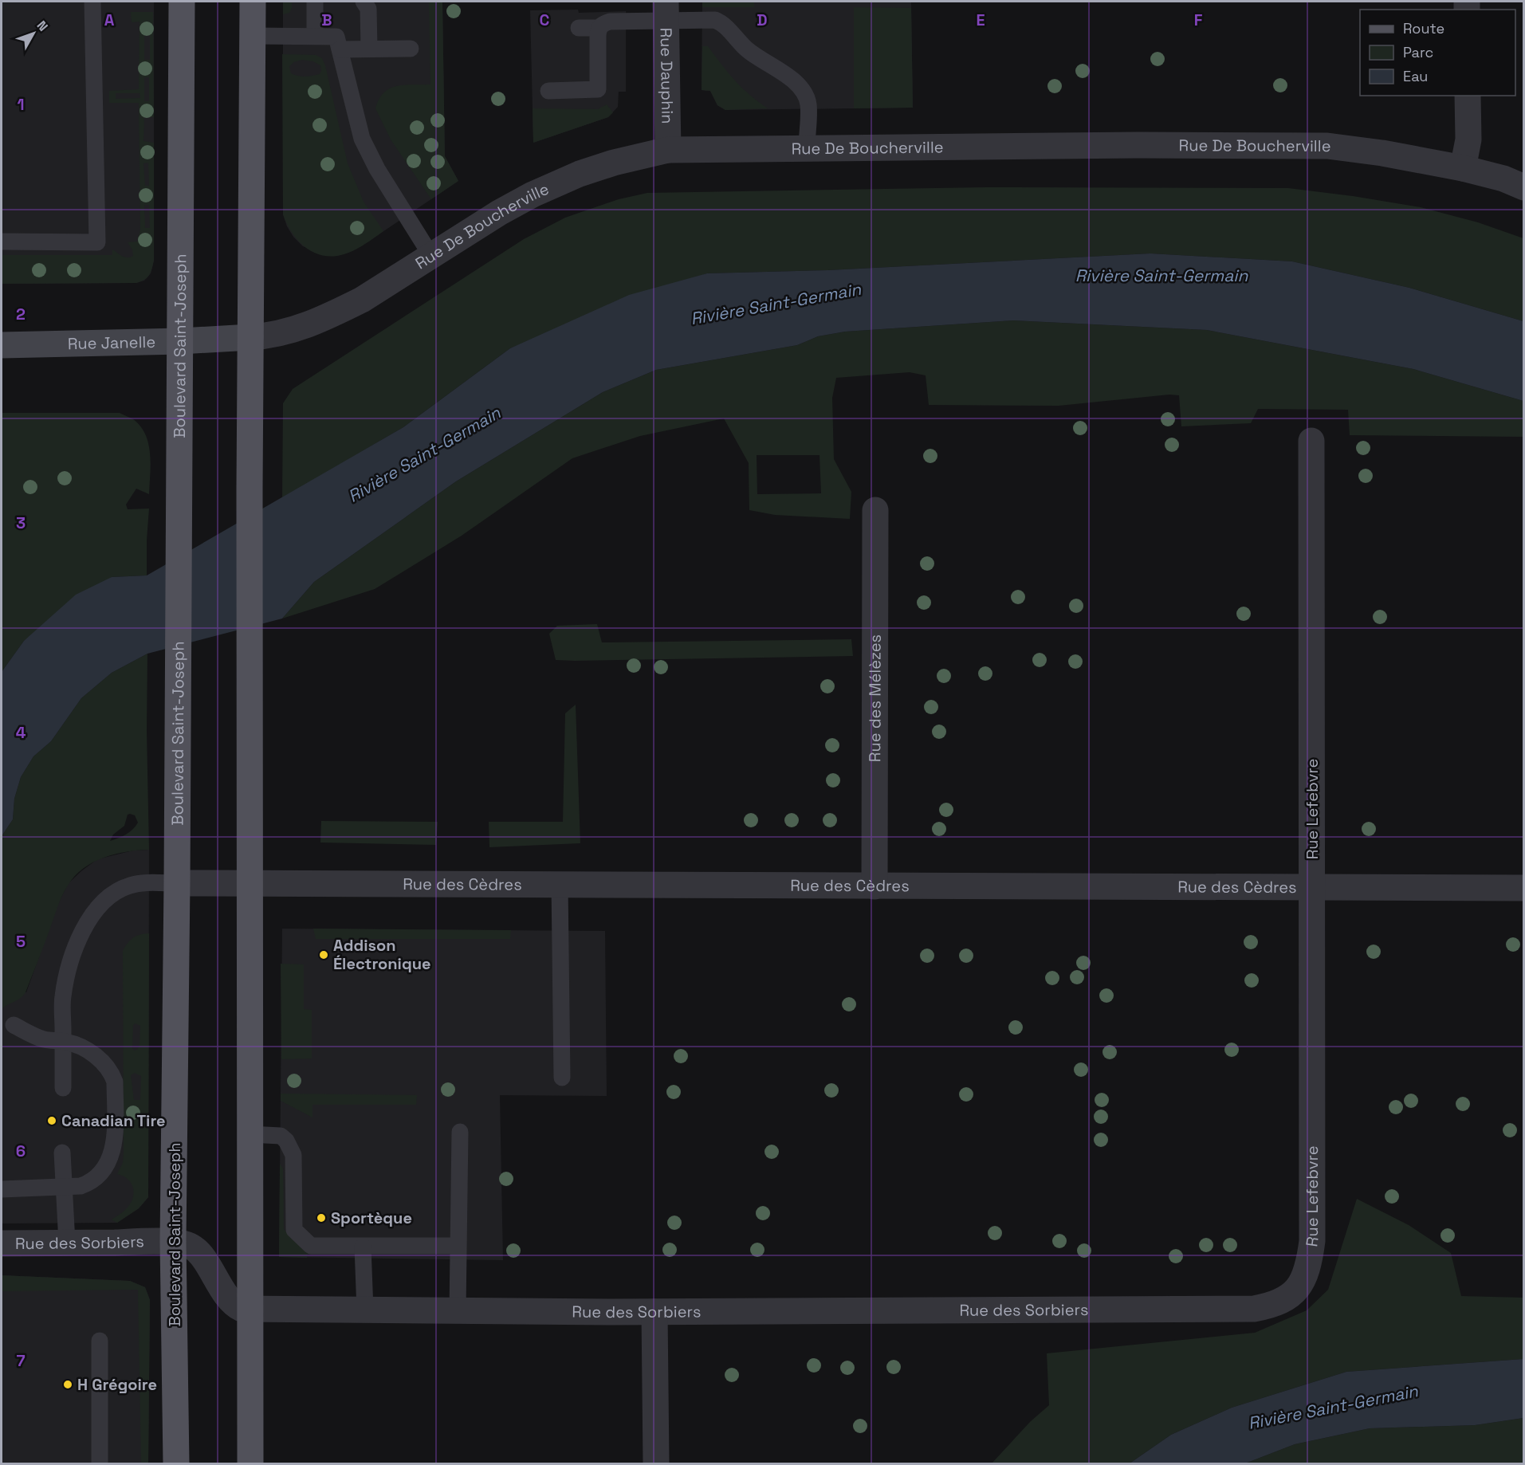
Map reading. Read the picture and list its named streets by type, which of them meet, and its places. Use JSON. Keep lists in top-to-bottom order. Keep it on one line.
{"streets":{"main road":["Rue Janelle","Boulevard Saint-Joseph"],"street":["Rue Dauphin","Rue De Boucherville","Rue des Mélèzes","Rue Lefebvre","Rue des Cèdres","Rue des Sorbiers"]},"crossings":[["Rue Dauphin","Rue De Boucherville"],["Rue De Boucherville","Rue Janelle"],["Rue Janelle","Boulevard Saint-Joseph"],["Boulevard Saint-Joseph","Rue des Cèdres"],["Boulevard Saint-Joseph","Rue des Sorbiers"],["Rue des Mélèzes","Rue des Cèdres"],["Rue Lefebvre","Rue des Cèdres"],["Rue Lefebvre","Rue des Sorbiers"]],"water":["Rivière Saint-Germain"],"places":["Addison Électronique","Canadian Tire","Sportèque","H Grégoire"],"legend":["Route","Parc","Eau"],"north":"top right","grid":{"columns":["A","B","C","D","E","F"],"rows":["1","2","3","4","5","6","7"]}}
